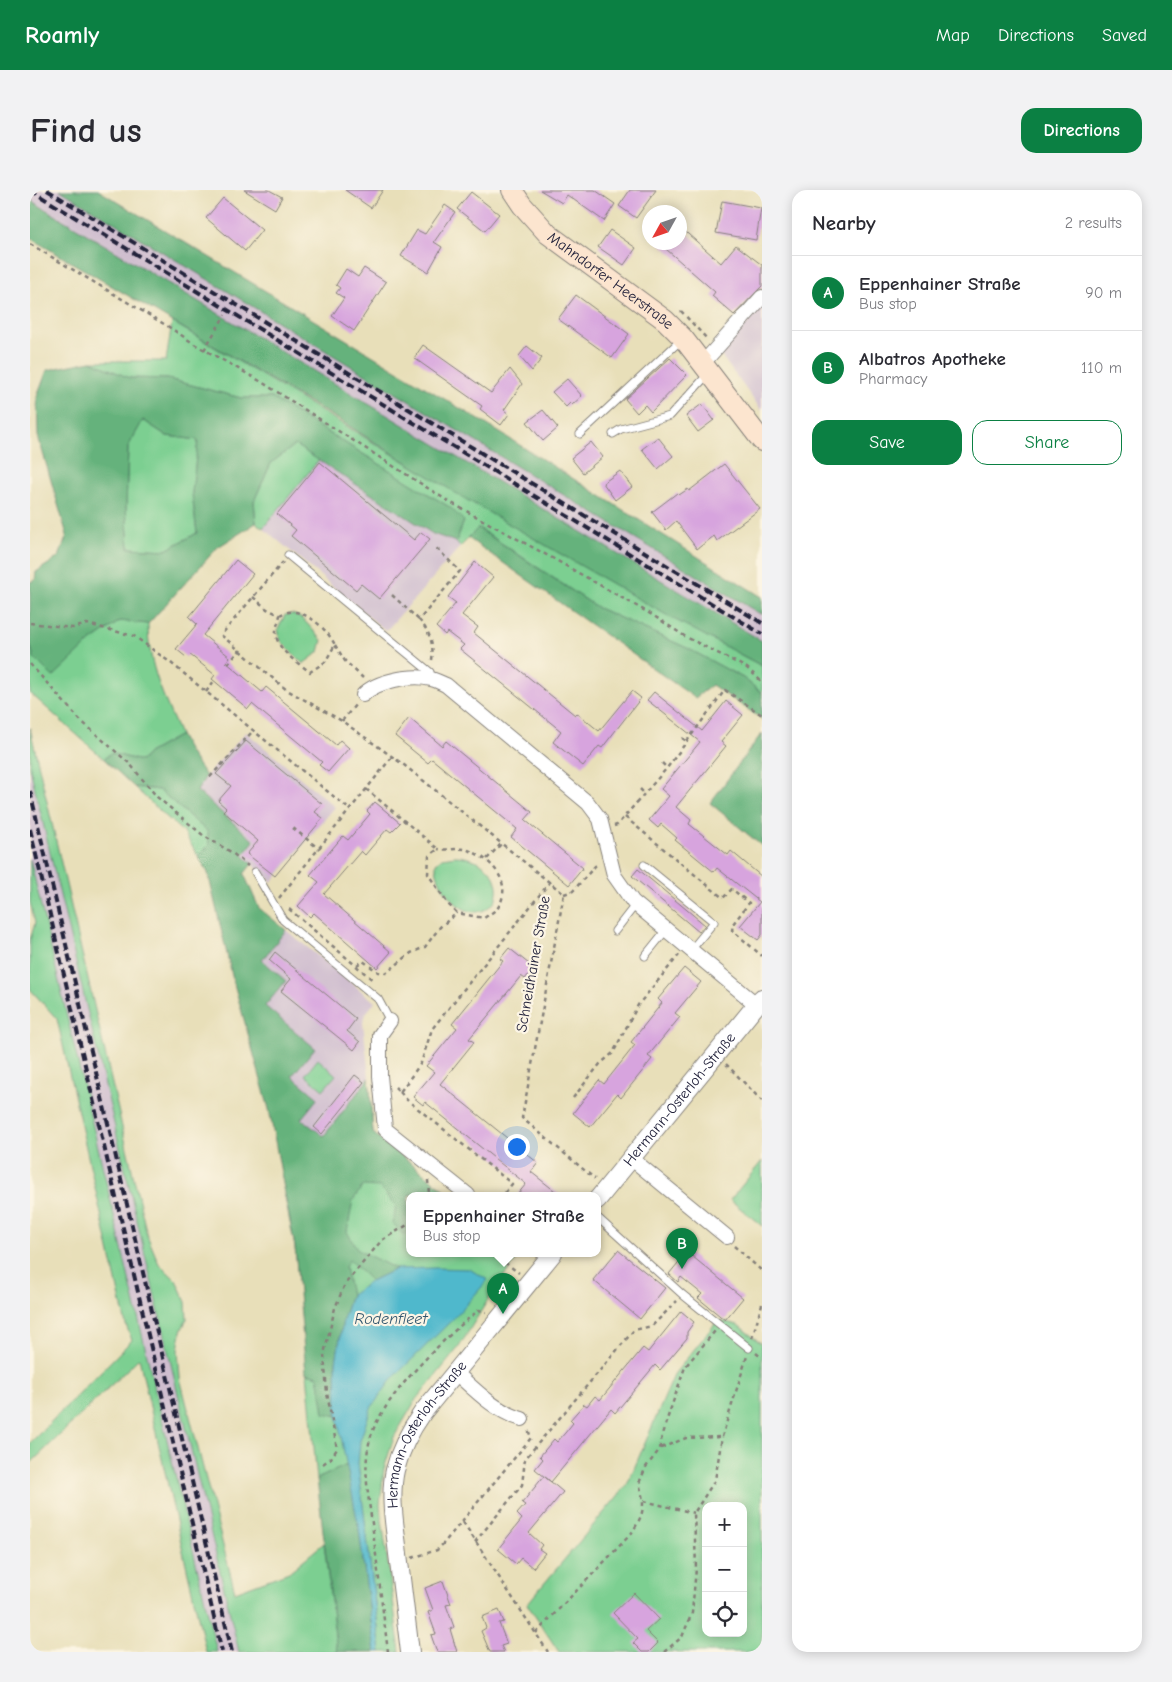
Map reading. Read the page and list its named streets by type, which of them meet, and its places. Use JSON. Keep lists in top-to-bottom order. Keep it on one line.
{"streets":{"main road":["Mahndorfer Heerstraße"],"street":["Hermann-Osterloh-Straße"],"path":["Schneidhainer Straße"]},"water":["Rodenfleet"],"north":"bottom left","page":{"header":"Roamly","nav":["Map","Directions","Saved"],"buttons":["Directions",["Save","Share"]],"title":"Find us","heading":["Nearby","2 results"],"list":[{"mark":"A","name":"Eppenhainer Straße","note":"Bus stop","value":"90 m"},{"mark":"B","name":"Albatros Apotheke","note":"Pharmacy","value":"110 m"}],"popup":["Eppenhainer Straße","Bus stop"],"pins":["B","A"],"map_buttons":["+","−"]}}
